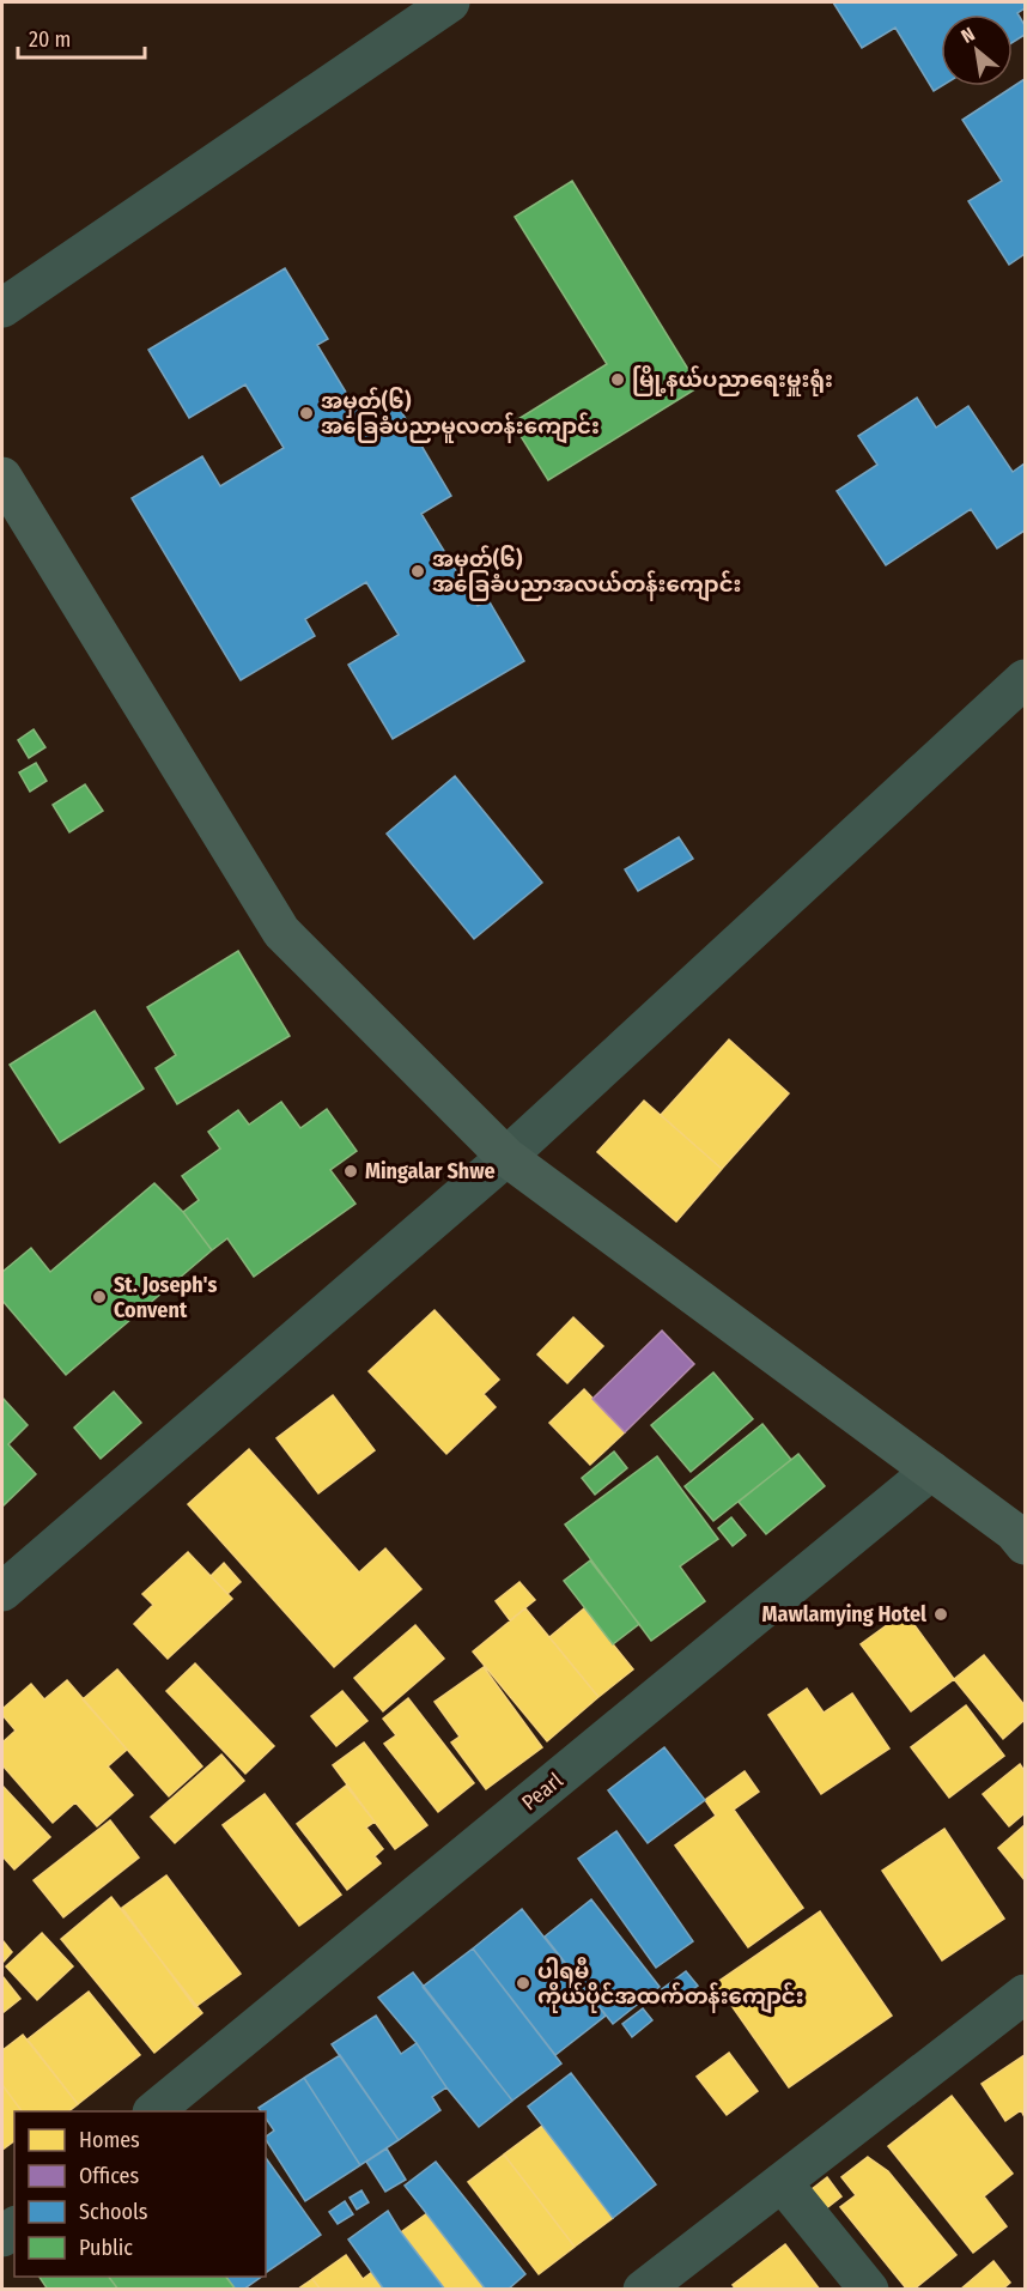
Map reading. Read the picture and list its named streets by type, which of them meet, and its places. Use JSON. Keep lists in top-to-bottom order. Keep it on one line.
{"streets":{"street":["Pearl"]},"places":["မြို့နယ်ပညာရေးမှူးရုံး","အမှတ်(၆) အခြေခံပညာမူလတန်းကျောင်း","အမှတ်(၆) အခြေခံပညာအလယ်တန်းကျောင်း","Mingalar Shwe","St. Joseph's Convent","Mawlamying Hotel","ပါရမီ ကိုယ်ပိုင်အထက်တန်းကျောင်း"],"legend":["Homes","Offices","Schools","Public"],"scale_bar":"20 m","north":"top left"}
